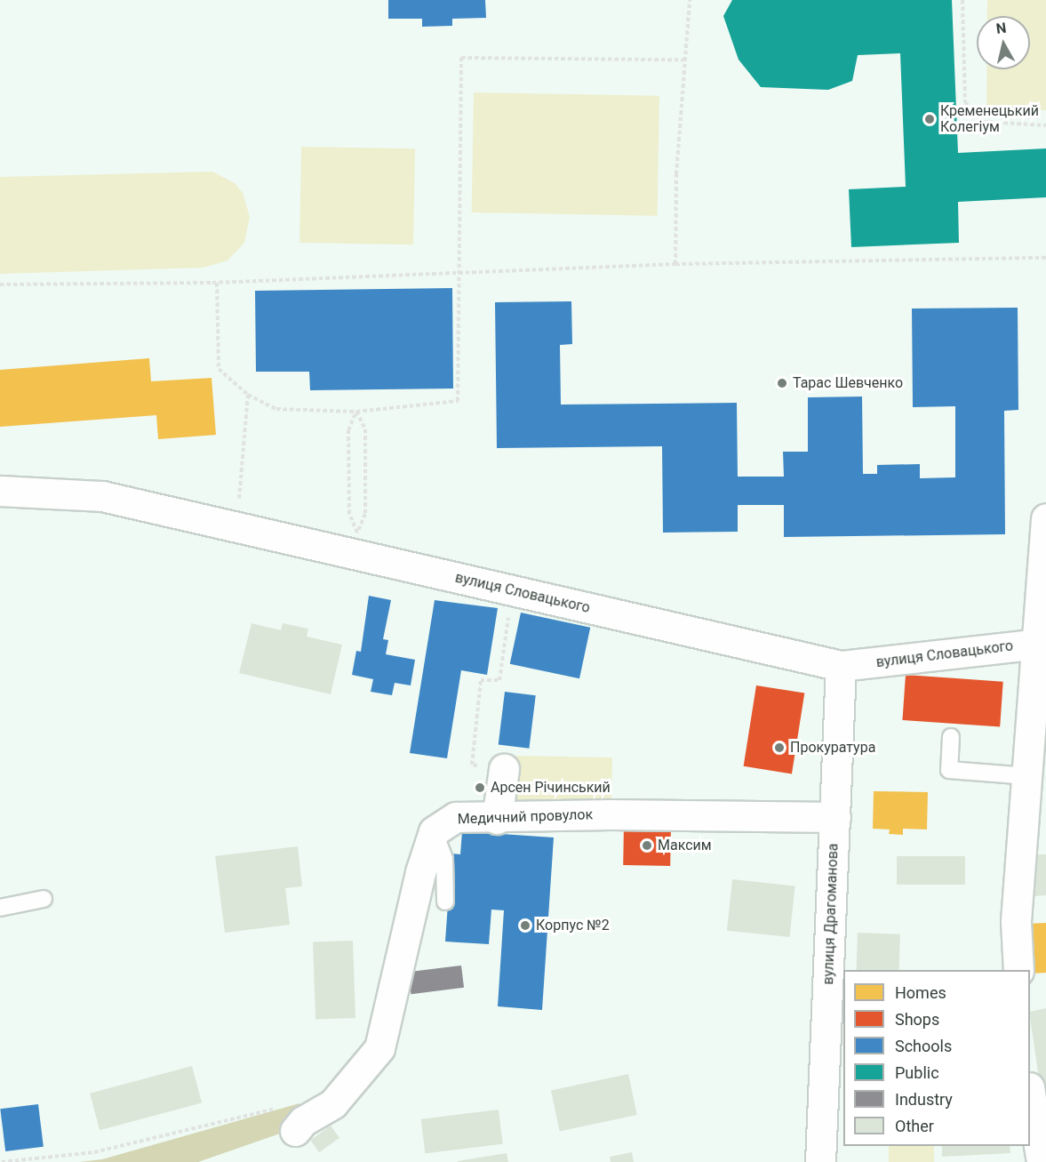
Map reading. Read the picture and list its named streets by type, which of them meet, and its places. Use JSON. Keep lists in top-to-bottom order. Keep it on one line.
{"streets":{"street":["вулиця Словацького","Медичний провулок","вулиця Драгоманова"]},"crossings":[["вулиця Словацького","вулиця Драгоманова"],["Медичний провулок","вулиця Драгоманова"]],"places":["Кременецький Колегіум","Тарас Шевченко","Прокуратура","Арсен Річинський","Максим","Корпус №2"],"legend":["Homes","Shops","Schools","Public","Industry","Other"],"north":"top"}
